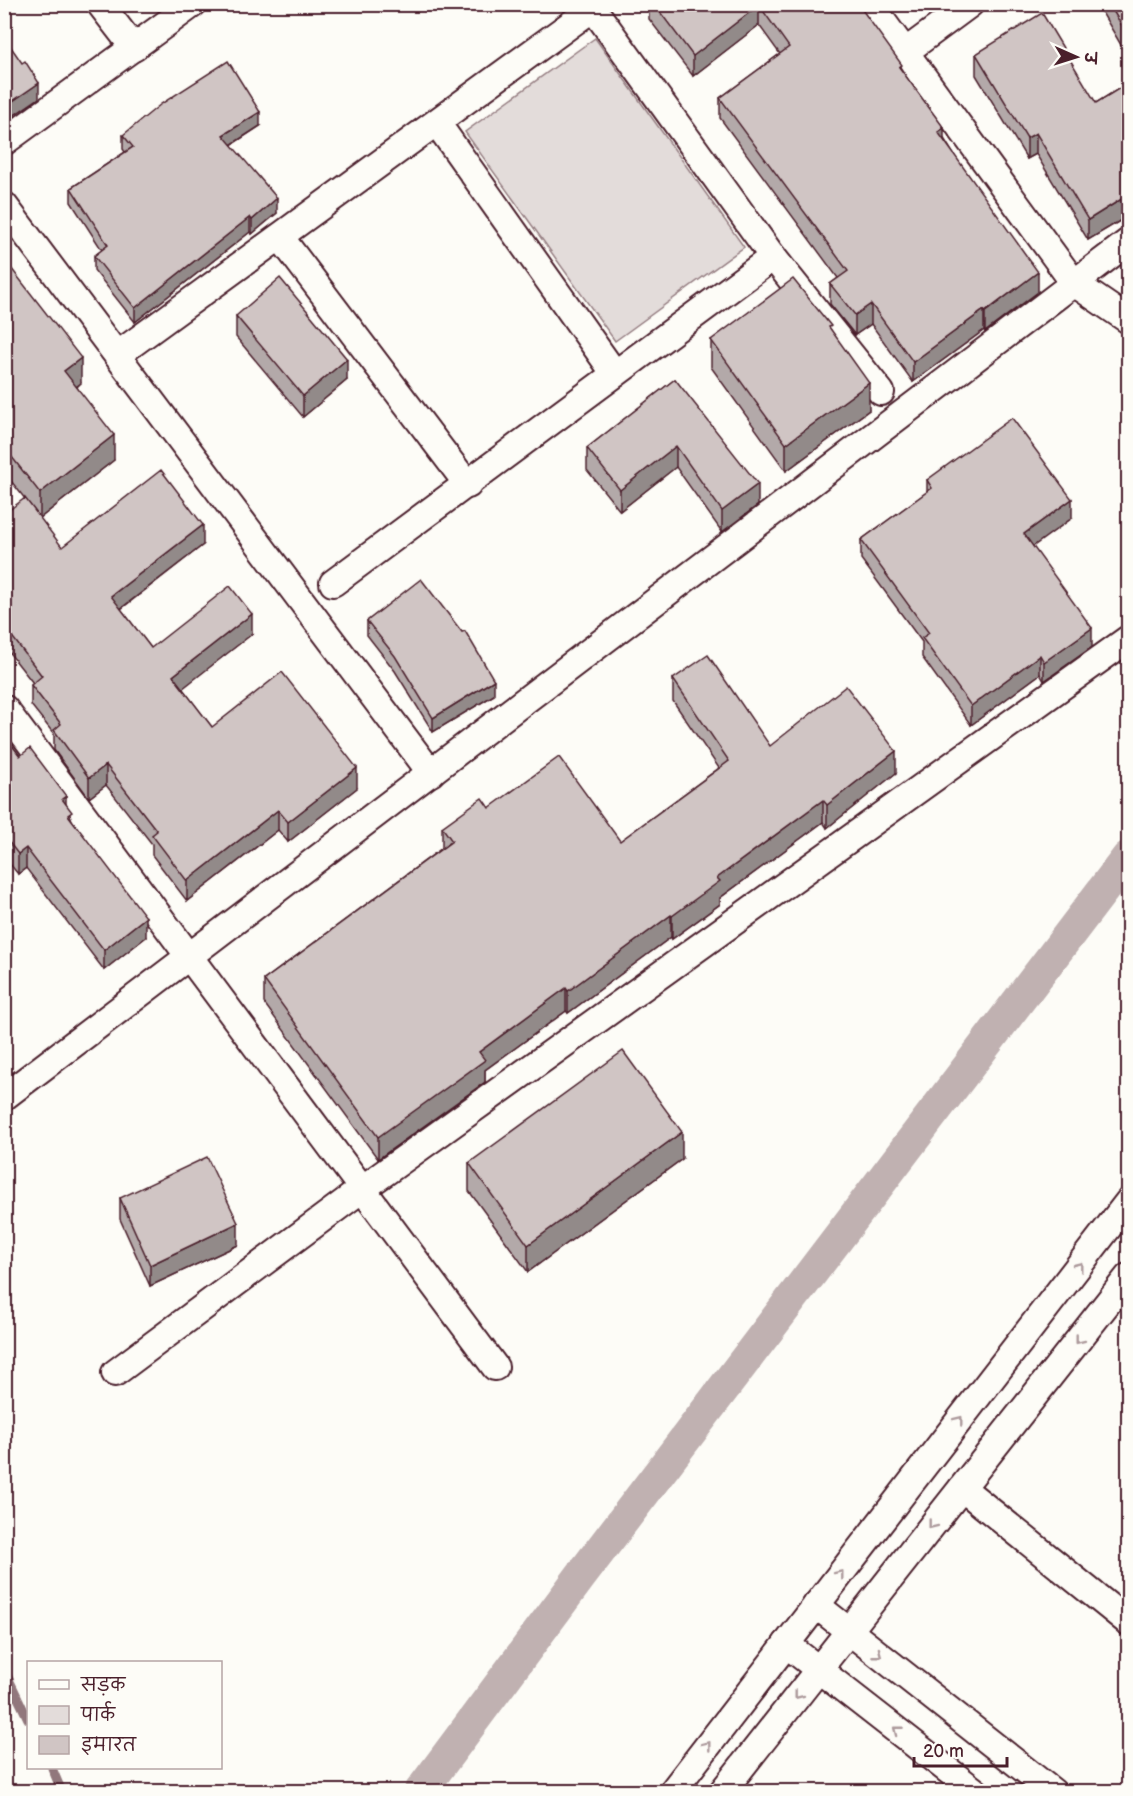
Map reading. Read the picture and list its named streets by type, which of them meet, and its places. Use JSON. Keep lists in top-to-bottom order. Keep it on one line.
{"legend":["सड़क","पार्क","इमारत"],"scale_bar":"20 m","north":"right"}
